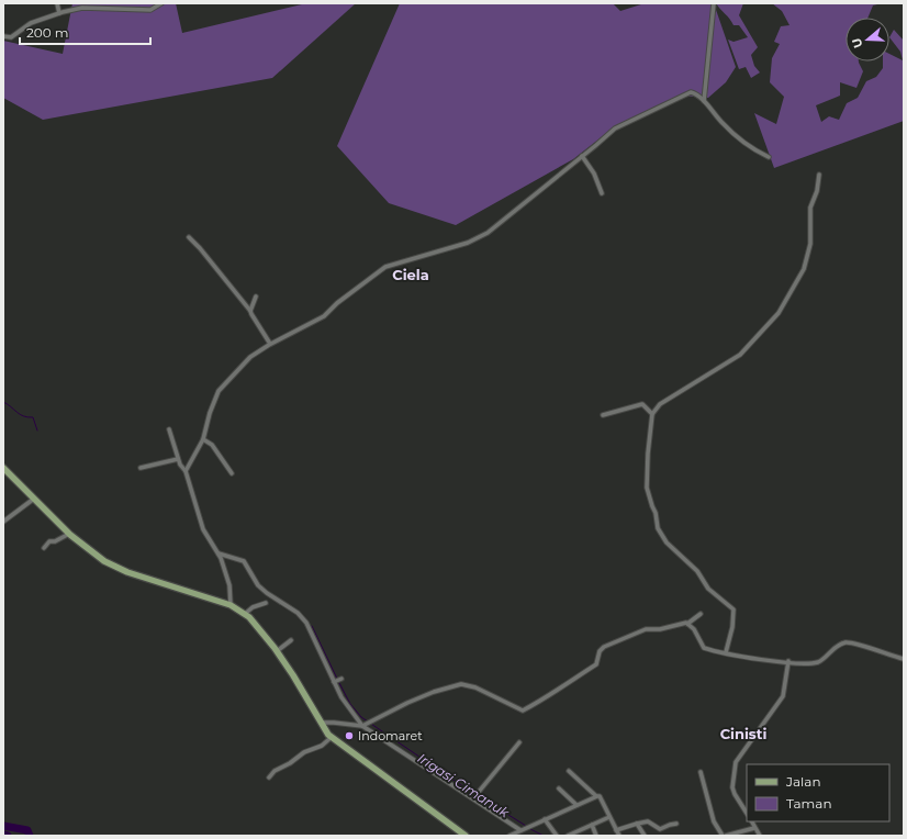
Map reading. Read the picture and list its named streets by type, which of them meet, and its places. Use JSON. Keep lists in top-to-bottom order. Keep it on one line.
{"districts":["Ciela","Cinisti"],"water":["Irigasi Cimanuk"],"places":["Indomaret"],"legend":["Jalan","Taman"],"scale_bar":"200 m","north":"left"}
